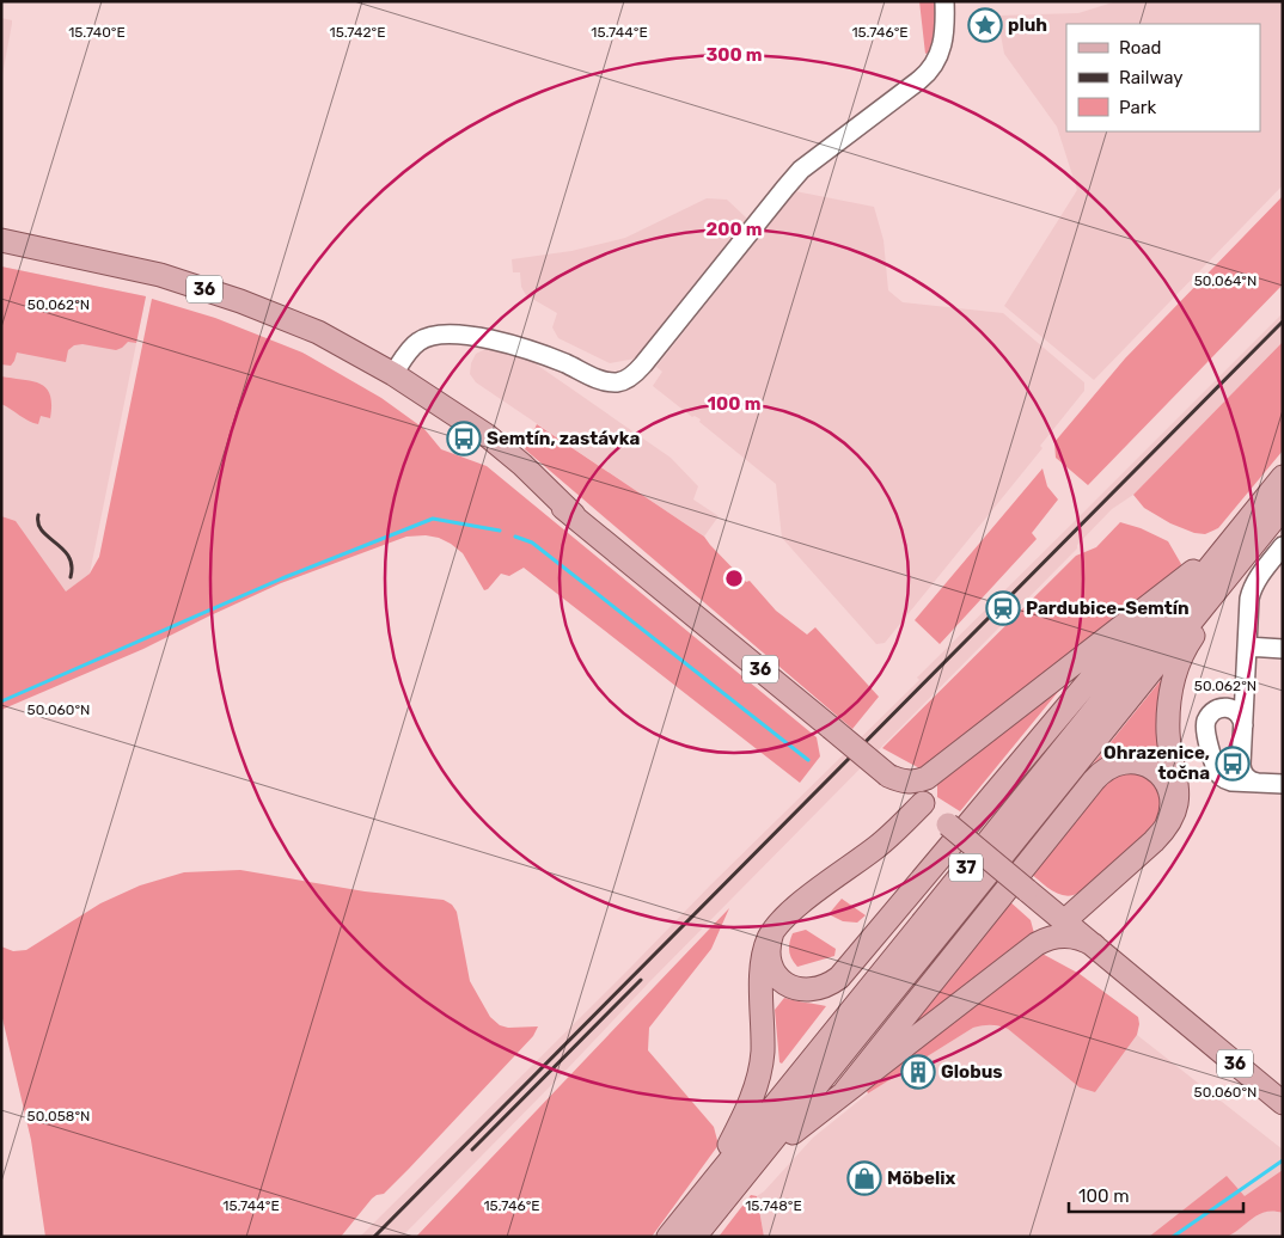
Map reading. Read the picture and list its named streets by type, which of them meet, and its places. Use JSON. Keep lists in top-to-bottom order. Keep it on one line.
{"streets":{"main road":["36","37"]},"places":{"place":["pluh"],"bus stop":["Semtín, zastávka","Ohrazenice, točna"],"station":["Pardubice-Semtín"],"building":["Globus"],"shop":["Möbelix"]},"legend":["Road","Railway","Park"],"scale_bar":"100 m","coordinates":["15.740°E","15.742°E","15.744°E","15.746°E","50.064°N","50.062°N","50.060°N","50.058°N","15.748°E"],"rings":["300 m","200 m","100 m"]}
